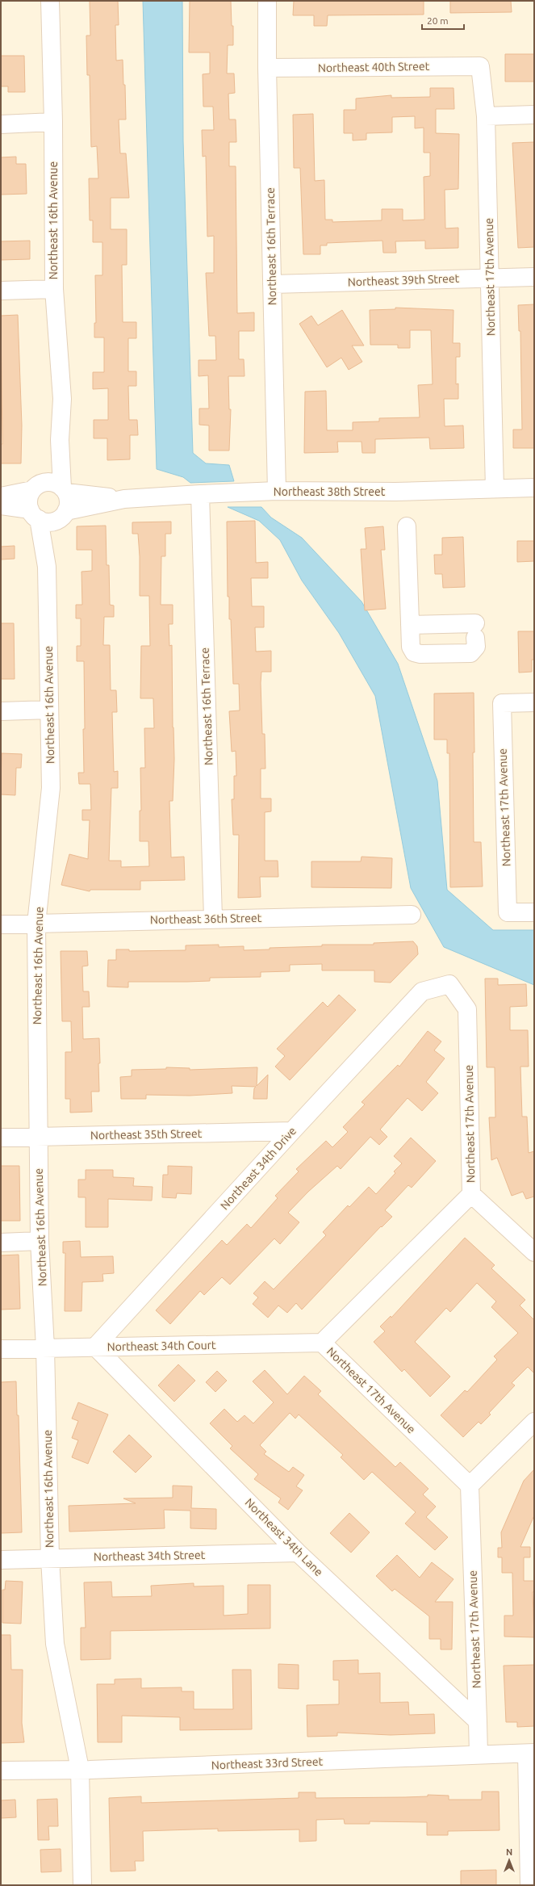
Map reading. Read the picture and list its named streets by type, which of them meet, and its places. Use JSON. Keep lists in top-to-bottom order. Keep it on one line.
{"streets":{"street":["Northeast 40th Street","Northeast 16th Avenue","Northeast 16th Terrace","Northeast 17th Avenue","Northeast 39th Street","Northeast 38th Street","Northeast 36th Street","Northeast 35th Street","Northeast 34th Drive","Northeast 34th Court","Northeast 34th Lane","Northeast 34th Street","Northeast 33rd Street"]},"crossings":[["Northeast 40th Street","Northeast 16th Terrace"],["Northeast 40th Street","Northeast 17th Avenue"],["Northeast 16th Avenue","Northeast 38th Street"],["Northeast 16th Avenue","Northeast 36th Street"],["Northeast 16th Avenue","Northeast 35th Street"],["Northeast 16th Avenue","Northeast 34th Court"],["Northeast 16th Avenue","Northeast 34th Street"],["Northeast 16th Avenue","Northeast 33rd Street"],["Northeast 16th Terrace","Northeast 39th Street"],["Northeast 16th Terrace","Northeast 38th Street"],["Northeast 16th Terrace","Northeast 36th Street"],["Northeast 17th Avenue","Northeast 39th Street"],["Northeast 17th Avenue","Northeast 38th Street"],["Northeast 17th Avenue","Northeast 34th Drive"],["Northeast 17th Avenue","Northeast 34th Court"],["Northeast 17th Avenue","Northeast 34th Lane"],["Northeast 17th Avenue","Northeast 33rd Street"],["Northeast 35th Street","Northeast 34th Drive"],["Northeast 34th Drive","Northeast 34th Court"],["Northeast 34th Drive","Northeast 34th Lane"],["Northeast 34th Court","Northeast 34th Lane"],["Northeast 34th Lane","Northeast 34th Street"]],"scale_bar":"20 m","north":"top"}
